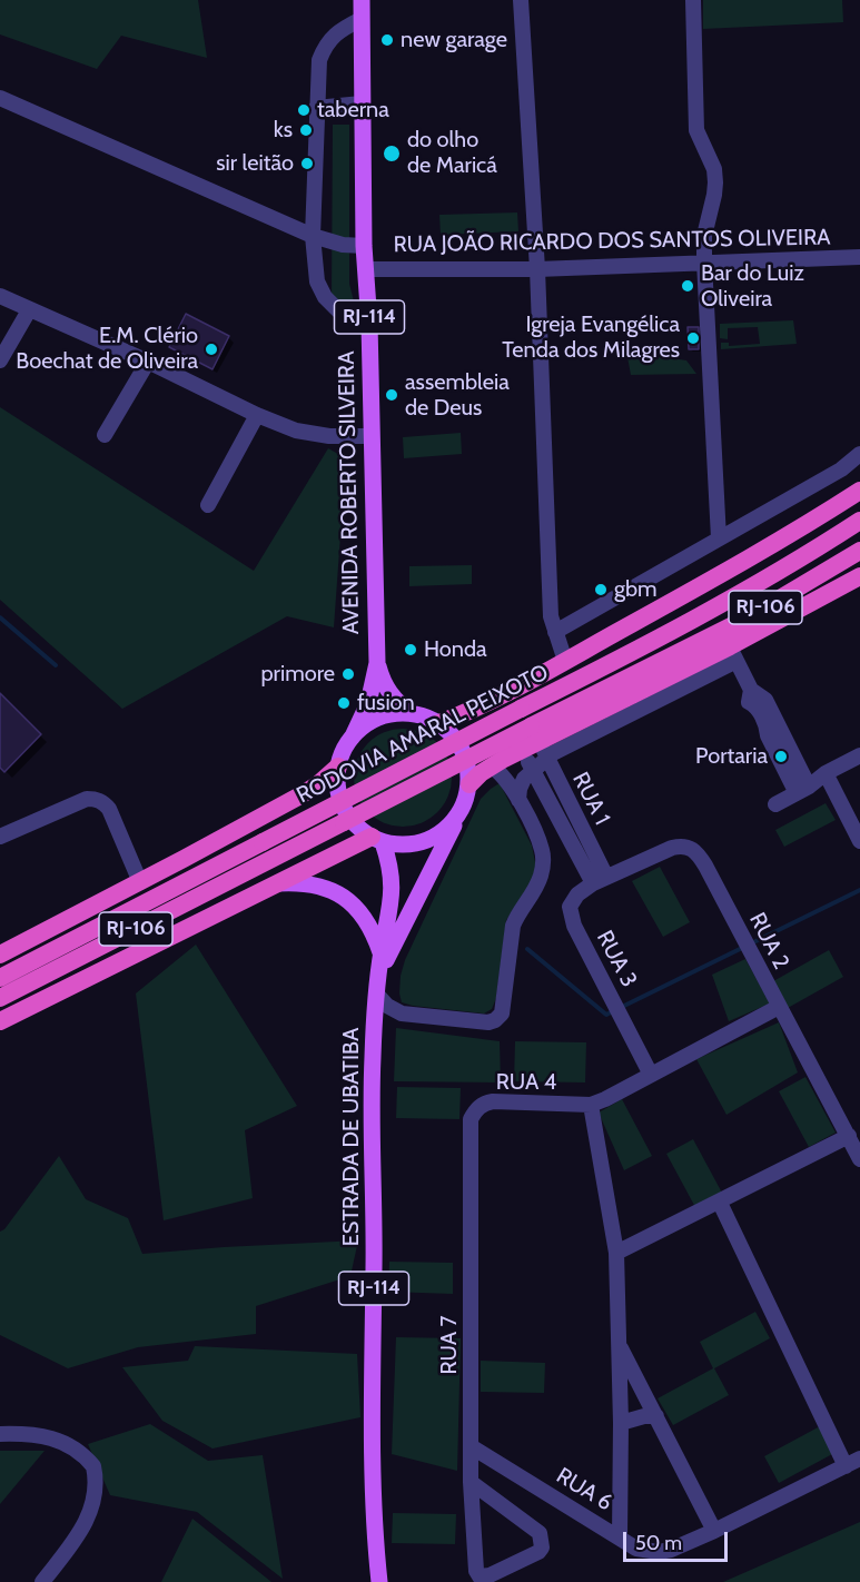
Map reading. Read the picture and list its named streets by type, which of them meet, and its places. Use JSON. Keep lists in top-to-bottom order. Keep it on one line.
{"streets":{"highway":["RJ-106","RODOVIA AMARAL PEIXOTO"],"main road":["RJ-114","AVENIDA ROBERTO SILVEIRA","ESTRADA DE UBATIBA"],"street":["RUA JOÃO RICARDO DOS SANTOS OLIVEIRA","RUA 1","RUA 2","RUA 3","RUA 4","RUA 7","RUA 6"]},"crossings":[["RUA JOÃO RICARDO DOS SANTOS OLIVEIRA","AVENIDA ROBERTO SILVEIRA"],["RJ-114","AVENIDA ROBERTO SILVEIRA"],["RJ-114","ESTRADA DE UBATIBA"],["AVENIDA ROBERTO SILVEIRA","ESTRADA DE UBATIBA"],["RODOVIA AMARAL PEIXOTO","RUA 1"],["RUA 1","RUA 2"],["RUA 1","RUA 3"],["RUA 2","RUA 3"],["RUA 4","RUA 7"],["RUA 7","RUA 6"]],"places":["new garage","taberna","ks","do olho de Maricá","sir leitão","Bar do Luiz Oliveira","Igreja Evangélica Tenda dos Milagres","E.M. Clério Boechat de Oliveira","assembleia de Deus","gbm","Honda","primore","fusion","Portaria"],"scale_bar":"50 m"}
